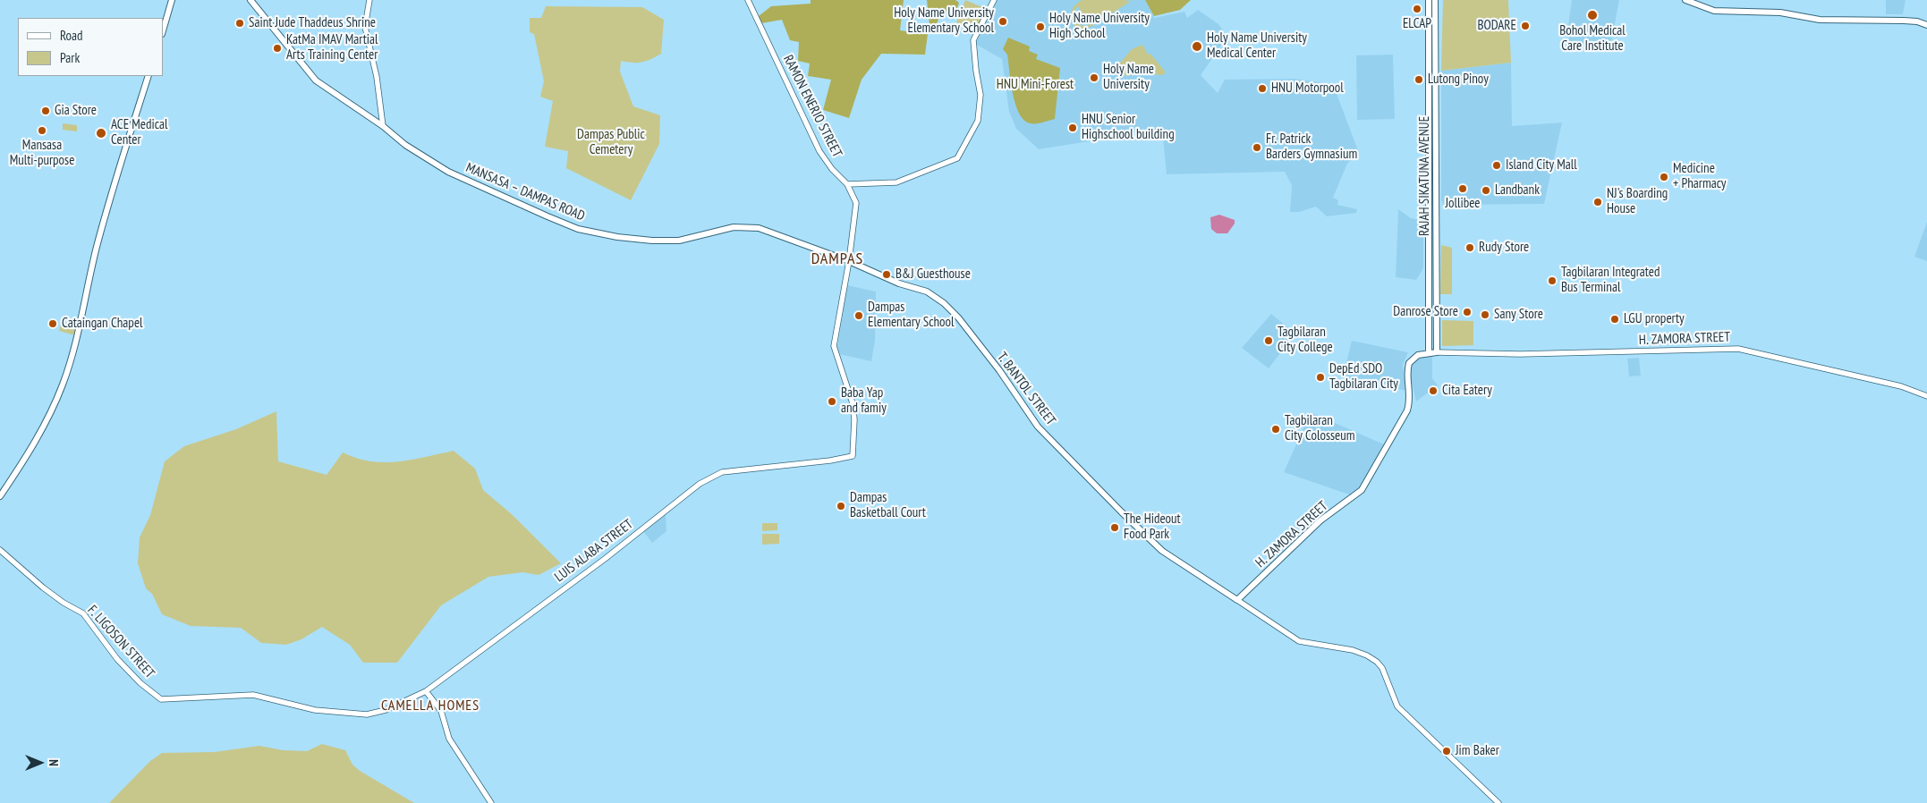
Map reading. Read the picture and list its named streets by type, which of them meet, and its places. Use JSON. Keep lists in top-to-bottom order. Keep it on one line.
{"streets":{"main road":["RAJAH SIKATUNA AVENUE","MANSASA – DAMPAS ROAD","H. ZAMORA STREET","T. BANTOL STREET"],"street":["RAMON ENERIO STREET","LUIS ALABA STREET","F. LIGOSON STREET"]},"crossings":[["RAMON ENERIO STREET","MANSASA – DAMPAS ROAD"],["RAMON ENERIO STREET","T. BANTOL STREET"],["RAMON ENERIO STREET","LUIS ALABA STREET"],["RAJAH SIKATUNA AVENUE","H. ZAMORA STREET"],["MANSASA – DAMPAS ROAD","T. BANTOL STREET"],["H. ZAMORA STREET","T. BANTOL STREET"],["LUIS ALABA STREET","F. LIGOSON STREET"]],"districts":["DAMPAS","CAMELLA HOMES"],"parks":["HNU Mini-Forest","Dampas Public Cemetery"],"places":["ELCAP","Bohol Medical Care Institute","Holy Name University Elementary School","Saint Jude Thaddeus Shrine","BODARE","Holy Name University High School","Holy Name University Medical Center","KatMa IMAV Martial Arts Training Center","Holy Name University","Lutong Pinoy","HNU Motorpool","Gia Store","HNU Senior Highschool building","Mansasa Multi-purpose","ACE Medical Center","Fr. Patrick Barders Gymnasium","Island City Mall","Medicine + Pharmacy","Jollibee","Landbank","NJ's Boarding House","Rudy Store","B&J Guesthouse","Tagbilaran Integrated Bus Terminal","Danrose Store","Sany Store","Dampas Elementary School","LGU property","Cataingan Chapel","Tagbilaran City College","DepEd SDO Tagbilaran City","Cita Eatery","Baba Yap and famiy","Tagbilaran City Colosseum","Dampas Basketball Court","The Hideout Food Park","Jim Baker"],"legend":["Road","Park"],"north":"right"}
